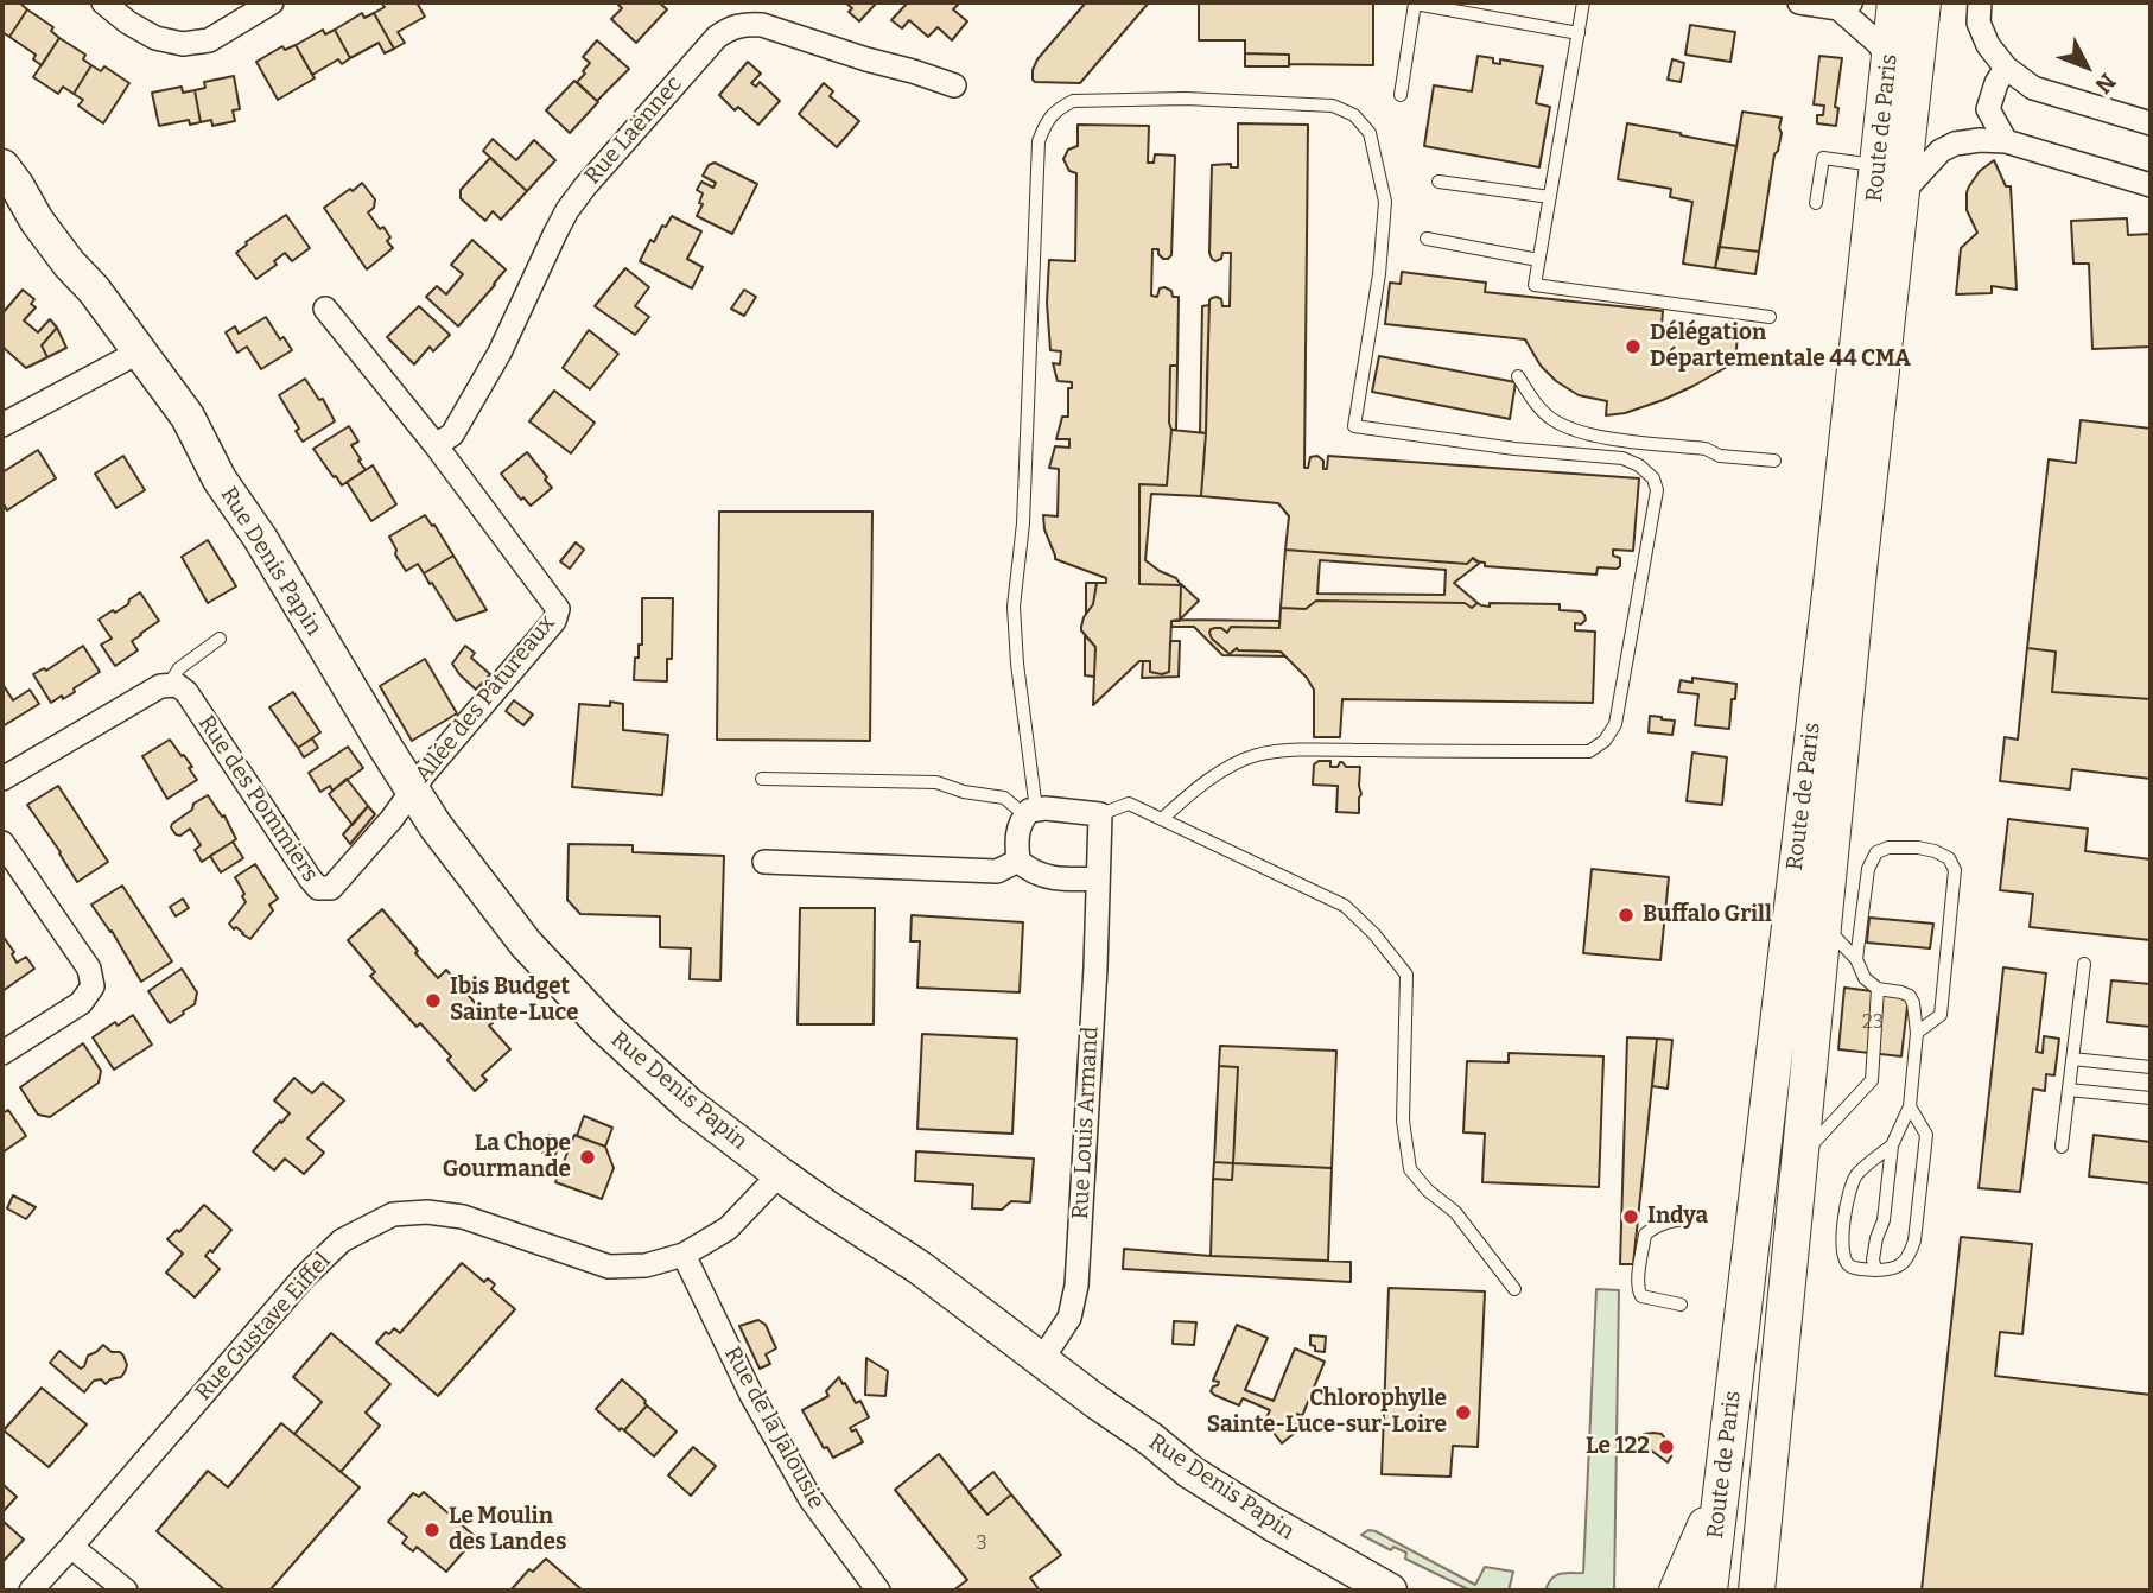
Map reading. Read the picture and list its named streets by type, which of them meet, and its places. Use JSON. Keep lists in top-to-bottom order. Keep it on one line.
{"streets":{"main road":["Route de Paris"],"street":["Rue Laënnec","Rue Denis Papin","Allée des Pâtureaux","Rue des Pommiers","Rue Louis Armand","Rue Gustave Eiffel","Rue de la Jalousie"]},"crossings":[["Rue Laënnec","Allée des Pâtureaux"],["Rue Denis Papin","Allée des Pâtureaux"],["Rue Denis Papin","Rue des Pommiers"],["Rue Denis Papin","Rue Louis Armand"],["Rue Denis Papin","Rue Gustave Eiffel"],["Allée des Pâtureaux","Rue des Pommiers"],["Rue Gustave Eiffel","Rue de la Jalousie"]],"places":["Délégation Départementale 44 CMA","Buffalo Grill","Ibis Budget Sainte-Luce","La Chope Gourmande","Indya","Chlorophylle Sainte-Luce-sur-Loire","Le 122","Le Moulin des Landes"],"house_numbers":["23","3"],"north":"bottom right"}
